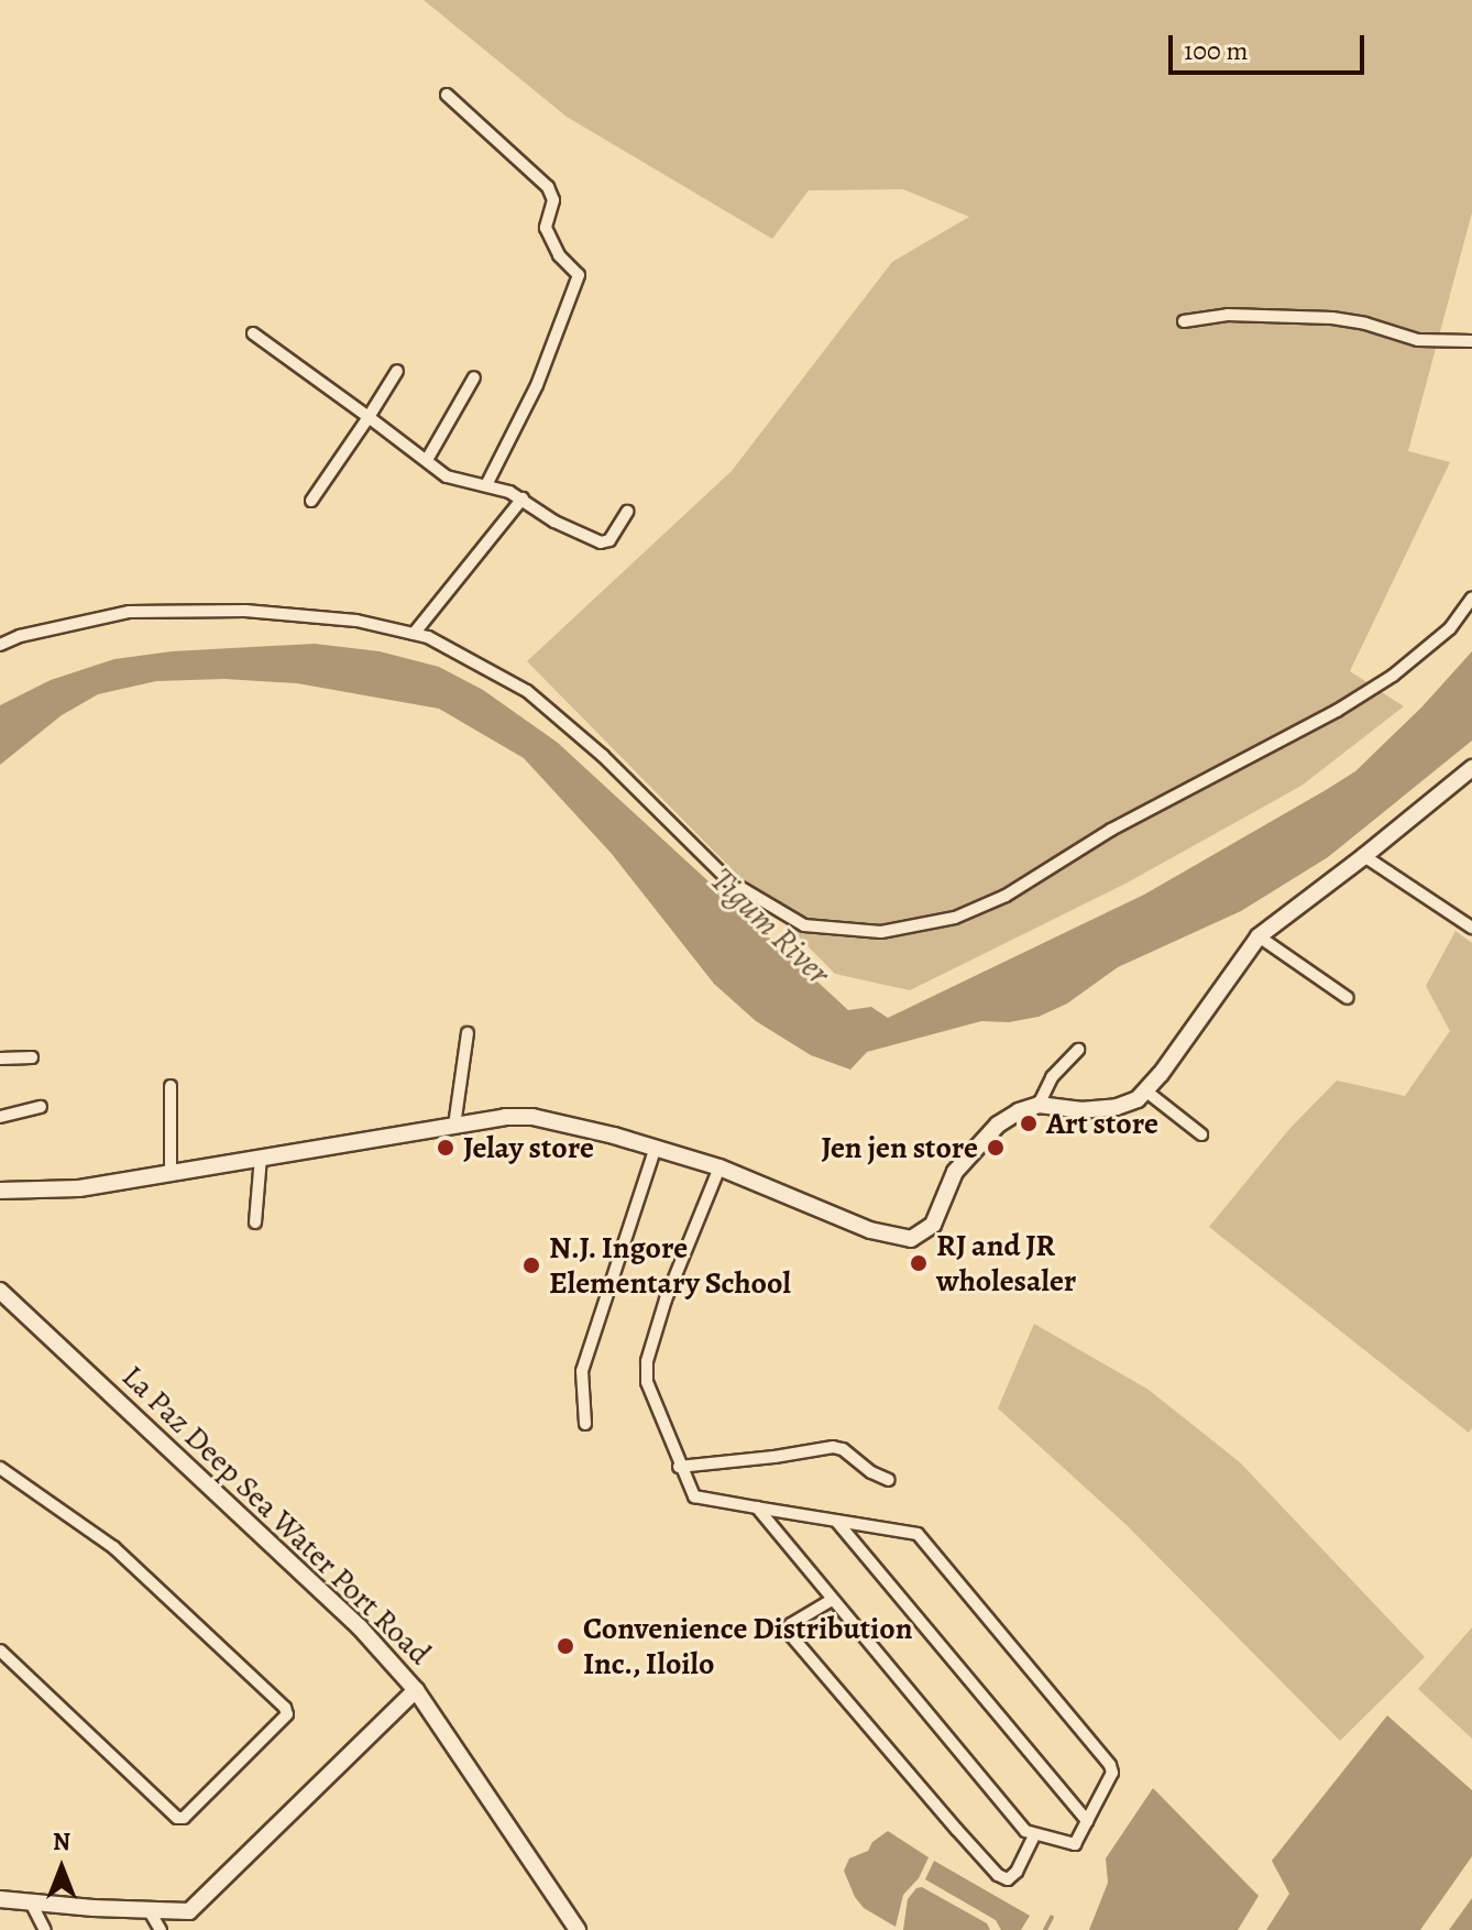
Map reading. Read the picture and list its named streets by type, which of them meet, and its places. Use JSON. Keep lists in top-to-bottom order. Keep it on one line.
{"streets":{"street":["La Paz Deep Sea Water Port Road"]},"water":["Tigum River"],"places":["Art store","Jelay store","Jen jen store","RJ and JR wholesaler","N.J. Ingore Elementary School","Convenience Distribution Inc., Iloilo"],"scale_bar":"100 m","north":"top"}
